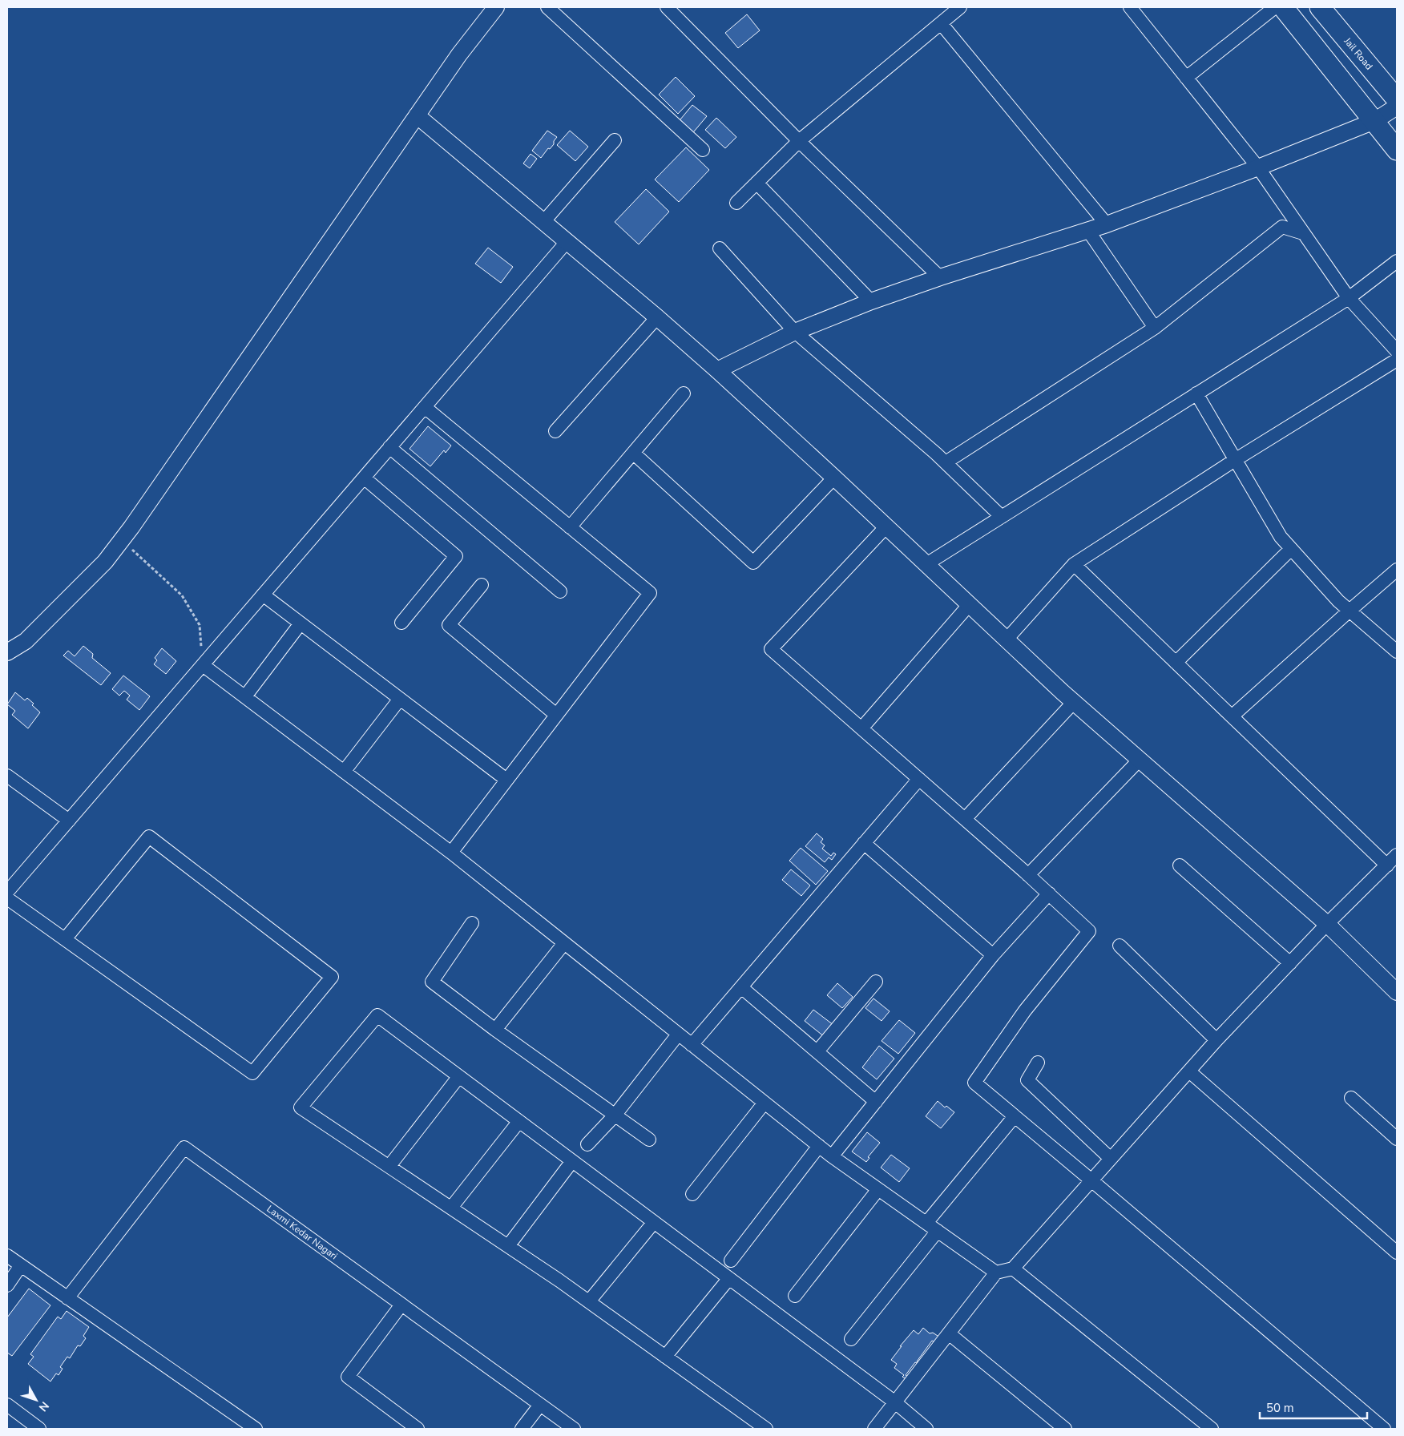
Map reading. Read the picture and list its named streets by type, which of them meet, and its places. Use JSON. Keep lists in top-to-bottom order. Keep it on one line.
{"streets":{"main road":["Jail Road"],"street":["Laxmi Kedar Nagari"]},"scale_bar":"50 m","north":"bottom right"}
